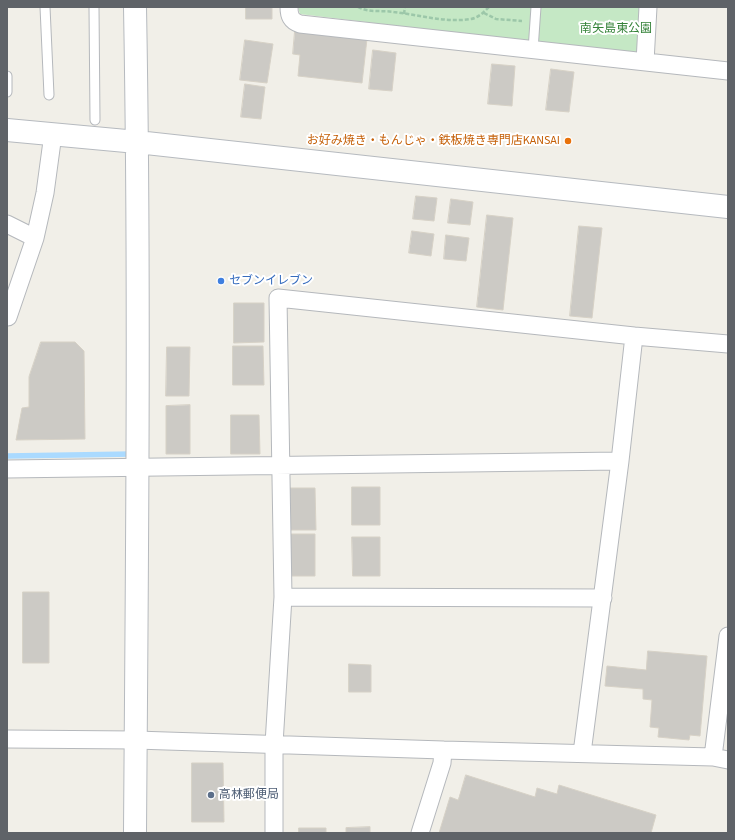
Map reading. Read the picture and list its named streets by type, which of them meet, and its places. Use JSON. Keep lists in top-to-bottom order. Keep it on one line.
{"parks":["南矢島東公園"],"places":["お好み焼き・もんじゃ・鉄板焼き専門店KANSAI","セブンイレブン","高林郵便局"]}
